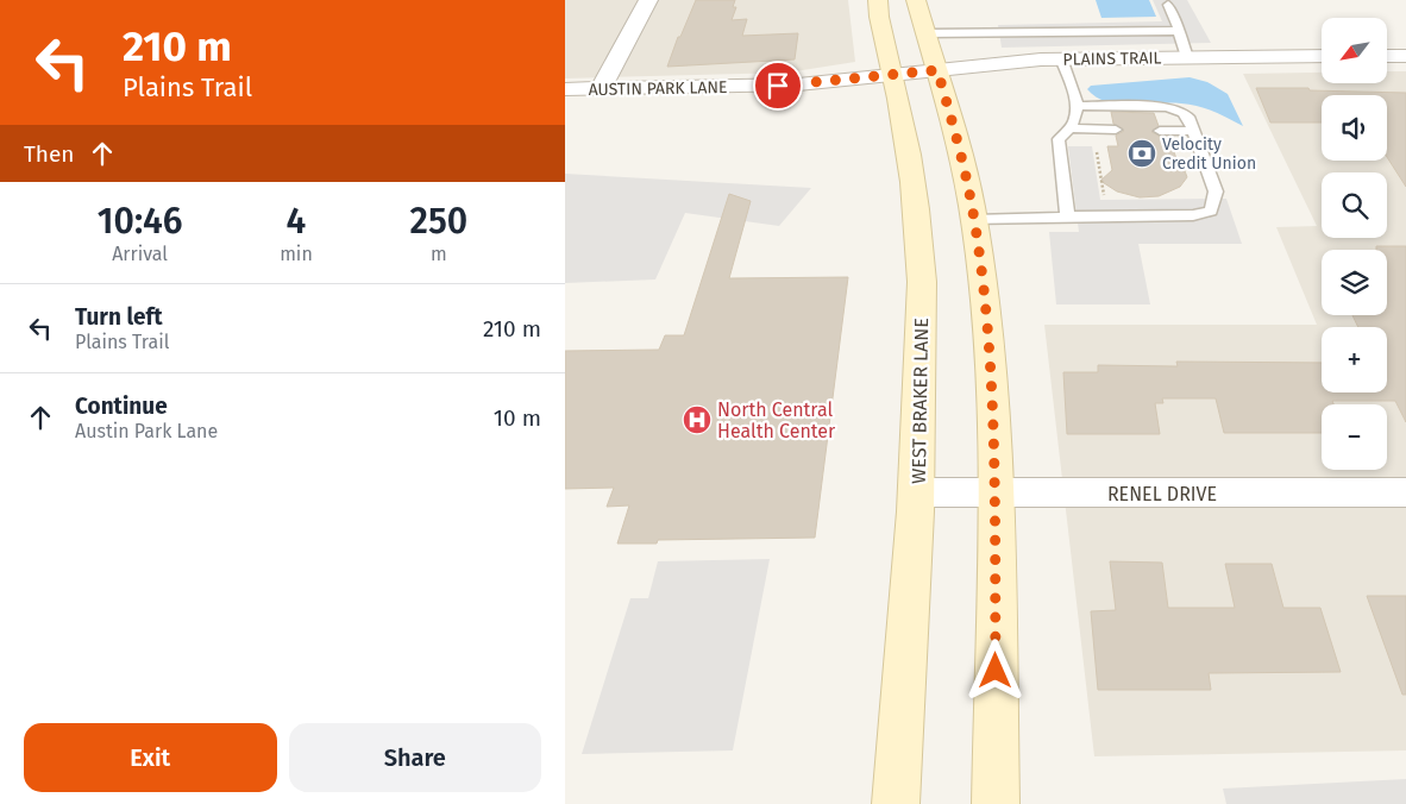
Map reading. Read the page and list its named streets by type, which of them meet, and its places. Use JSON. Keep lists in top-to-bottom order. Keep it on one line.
{"streets":{"main road":["WEST BRAKER LANE"],"street":["PLAINS TRAIL","AUSTIN PARK LANE","RENEL DRIVE"]},"crossings":[["PLAINS TRAIL","AUSTIN PARK LANE"],["PLAINS TRAIL","WEST BRAKER LANE"],["AUSTIN PARK LANE","WEST BRAKER LANE"],["WEST BRAKER LANE","RENEL DRIVE"]],"places":{"bank":["Velocity Credit Union"],"hospital":["North Central Health Center"]},"north":"bottom left","page":{"turn":["210 m","Plains Trail"],"map_buttons":["+","−"],"then":"Then","eta":["10:46","Arrival","4","min","250","m"],"list":[{"name":"Turn left","note":"Plains Trail","value":"210 m"},{"name":"Continue","note":"Austin Park Lane","value":"10 m"}],"buttons":["Exit","Share"]}}
